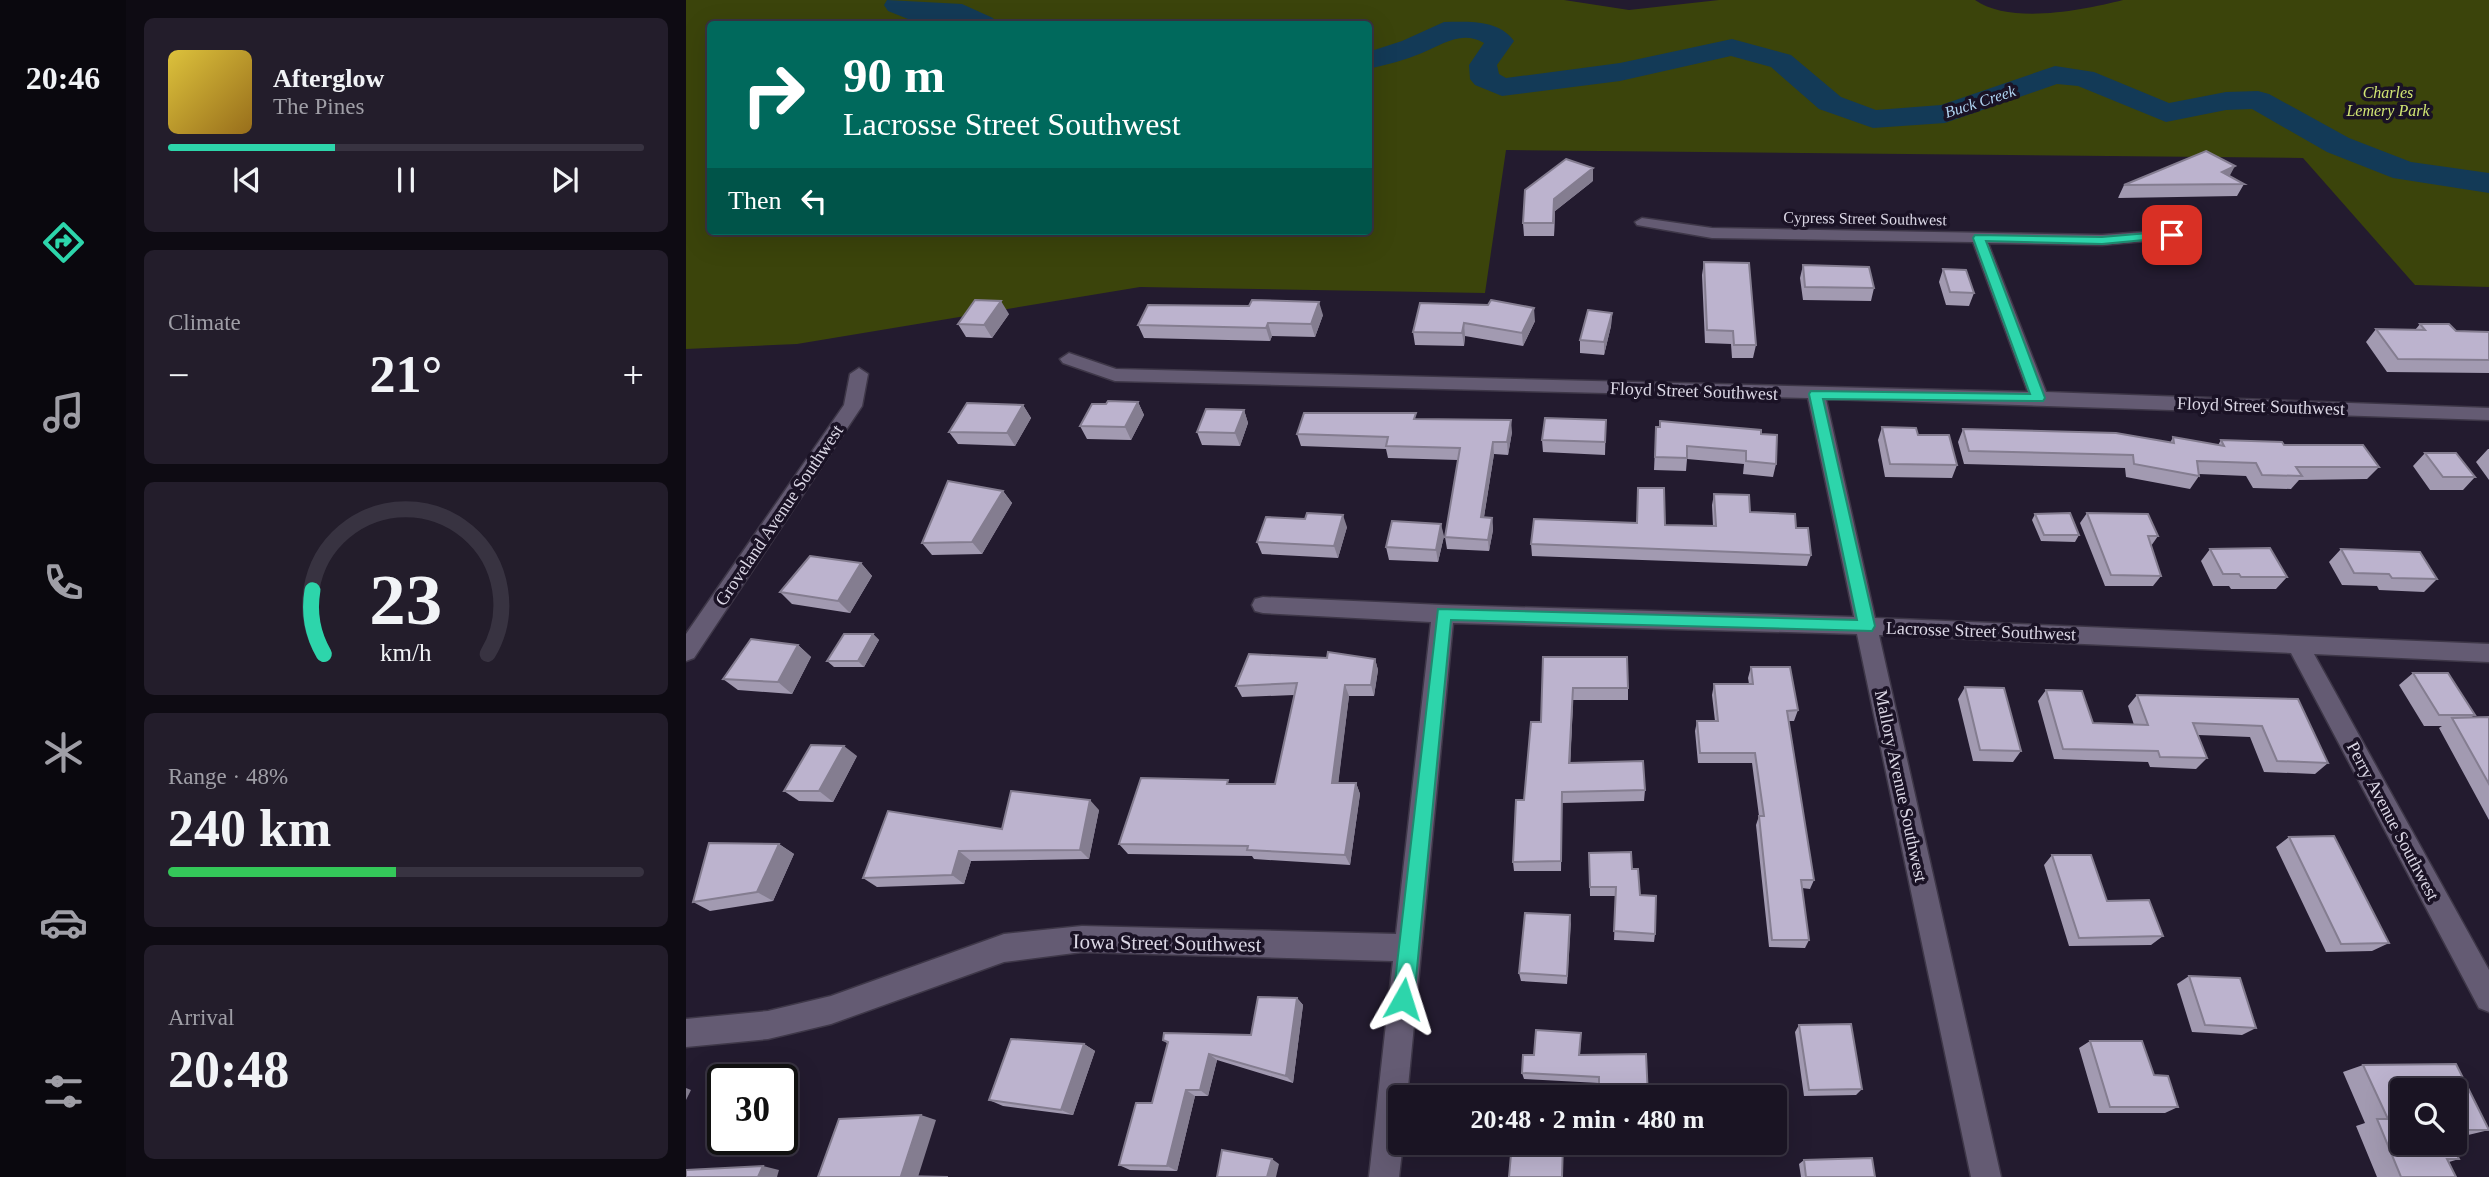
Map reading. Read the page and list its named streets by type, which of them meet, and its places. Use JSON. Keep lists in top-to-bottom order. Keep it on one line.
{"streets":{"street":["Cypress Street Southwest","Floyd Street Southwest","Groveland Avenue Southwest","Lacrosse Street Southwest","Mallory Avenue Southwest","Perry Avenue Southwest","Iowa Street Southwest"]},"crossings":[["Floyd Street Southwest","Mallory Avenue Southwest"],["Lacrosse Street Southwest","Mallory Avenue Southwest"],["Lacrosse Street Southwest","Perry Avenue Southwest"]],"water":["Buck Creek"],"parks":["Charles Lemery Park"],"page":{"tabs":"20:46","turn":["90 m","Lacrosse Street Southwest"],"song":["Afterglow","The Pines"],"then":"Then","tile":["Climate",["Range · 48%","240 km"],["Arrival","20:48"]],"heat":["−","21°","+"],"limit":"30","trip":"20:48 · 2 min · 480 m","gauge":["23","km/h"]}}
